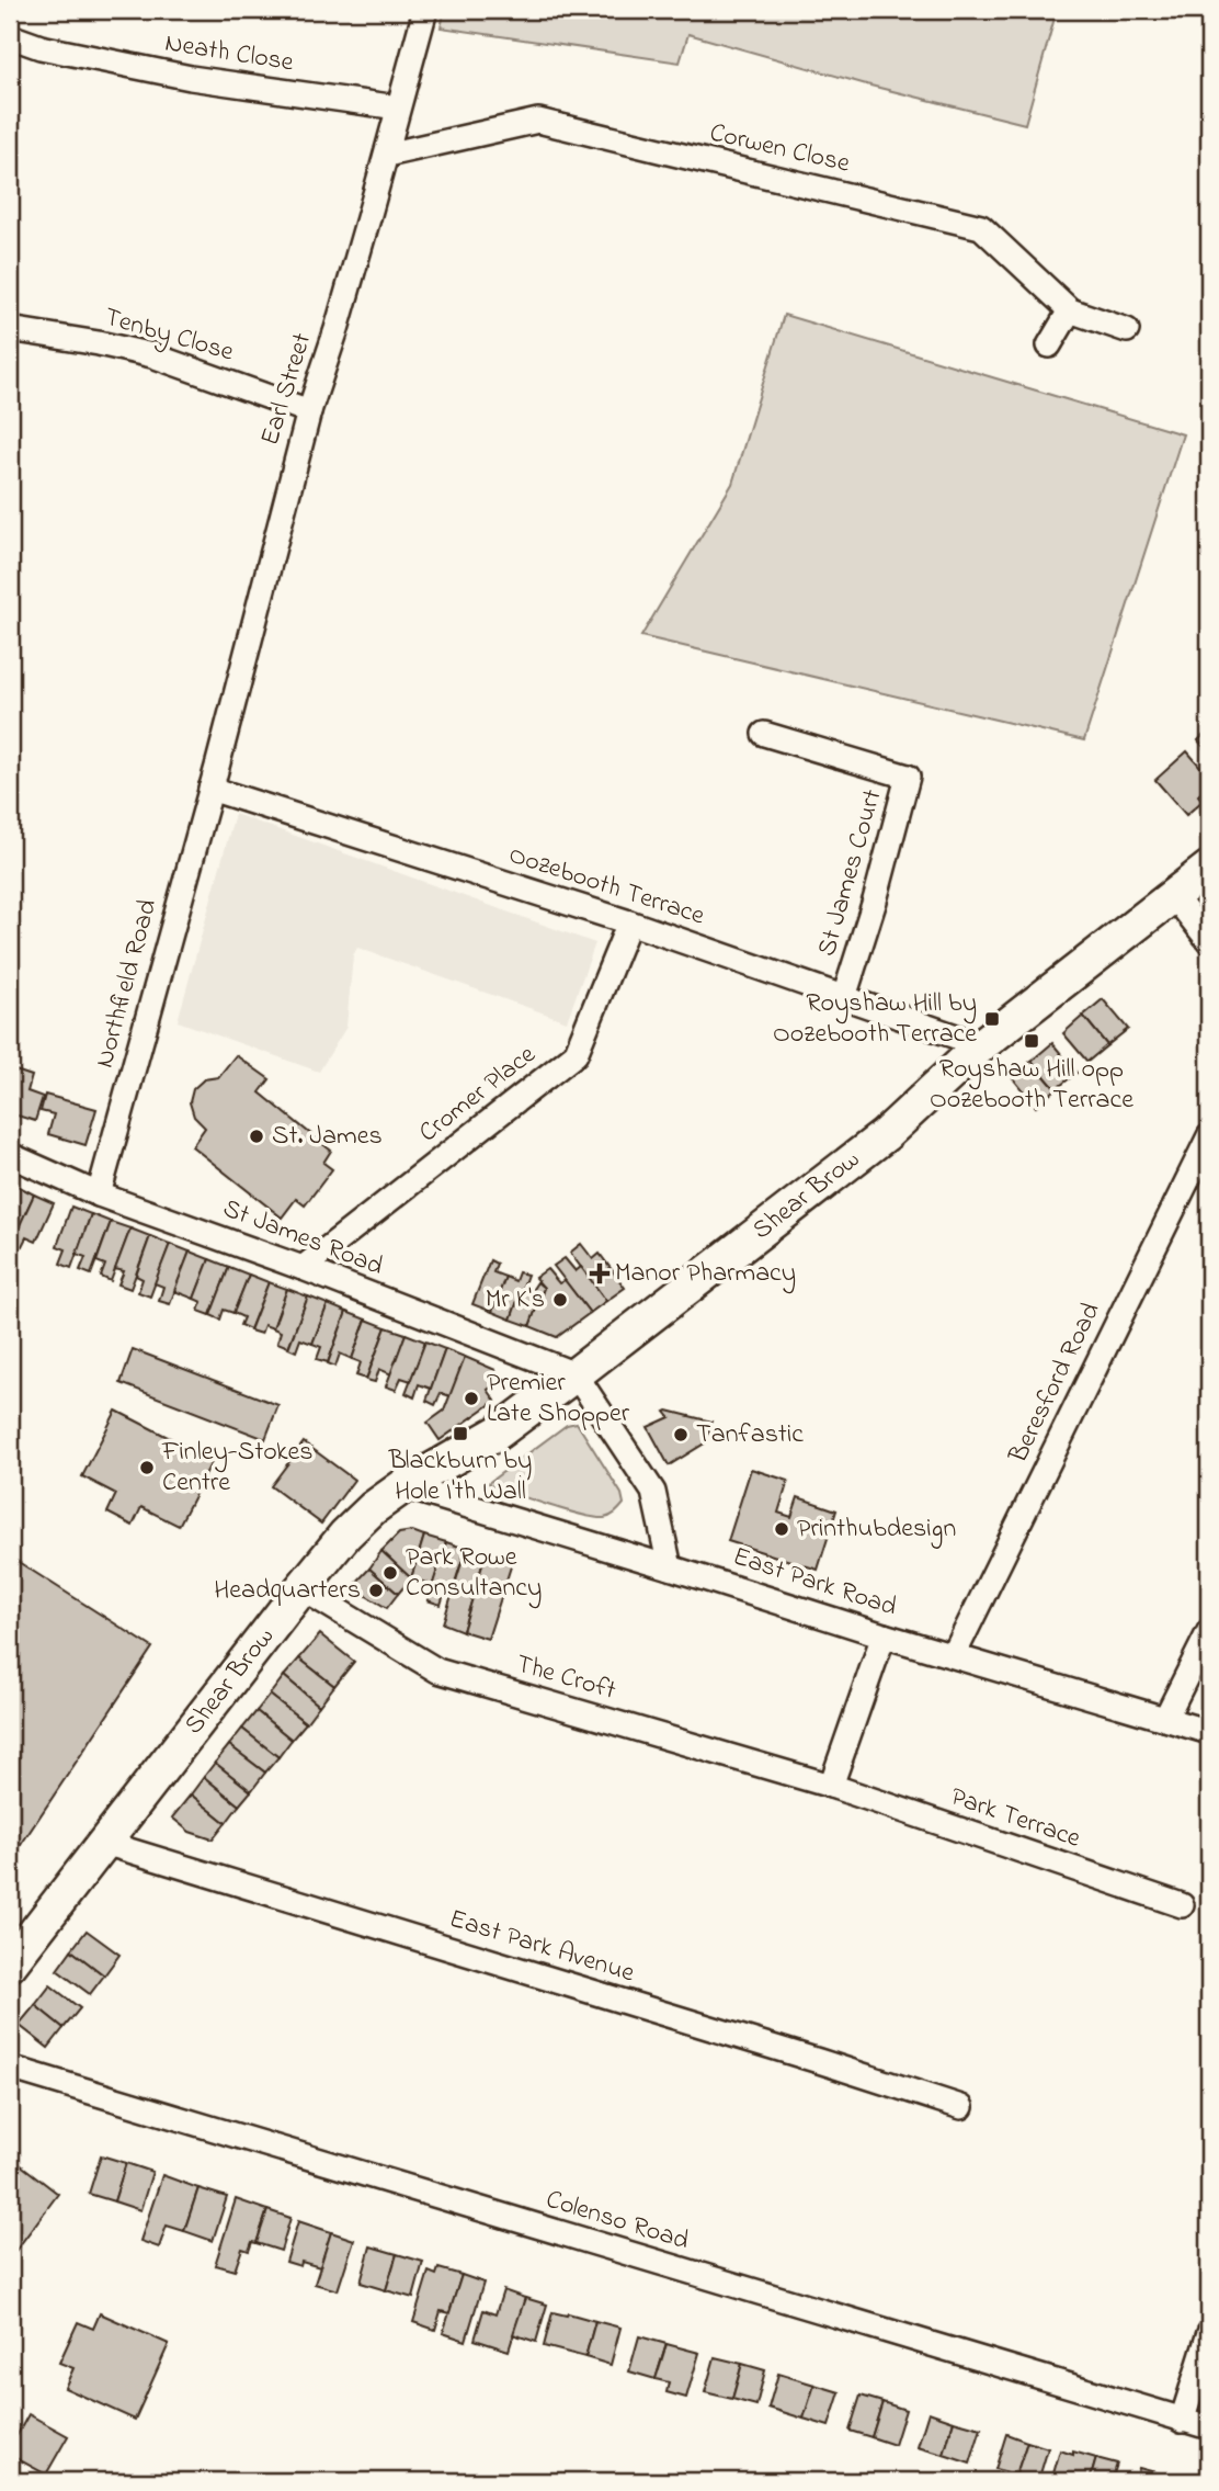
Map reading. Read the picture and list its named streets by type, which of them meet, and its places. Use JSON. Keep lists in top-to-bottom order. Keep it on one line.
{"streets":{"main road":["Shear Brow"],"street":["Neath Close","Corwen Close","Tenby Close","Earl Street","St James Court","Oozebooth Terrace","Northfield Road","Cromer Place","St James Road","Beresford Road","East Park Road","The Croft","Park Terrace","East Park Avenue","Colenso Road"]},"crossings":[["Neath Close","Earl Street"],["Corwen Close","Earl Street"],["Tenby Close","Earl Street"],["Earl Street","Oozebooth Terrace"],["Earl Street","Northfield Road"],["St James Court","Oozebooth Terrace"],["Oozebooth Terrace","Northfield Road"],["Oozebooth Terrace","Cromer Place"],["Oozebooth Terrace","Shear Brow"],["Northfield Road","St James Road"],["Cromer Place","St James Road"],["Shear Brow","St James Road"],["Shear Brow","East Park Road"],["Shear Brow","The Croft"],["Shear Brow","East Park Avenue"],["Beresford Road","East Park Road"],["The Croft","Park Terrace"]],"places":{"transit":["Royshaw Hill by Oozebooth Terrace","Royshaw Hill opp Oozebooth Terrace","Blackburn by Hole I'th Wall"],"other":["St. James","Mr K's","Premier Late Shopper","Tanfastic","Finley-Stokes Centre","Printhubdesign","Park Rowe Consultancy","Headquarters"],"health":["Manor Pharmacy"]}}
